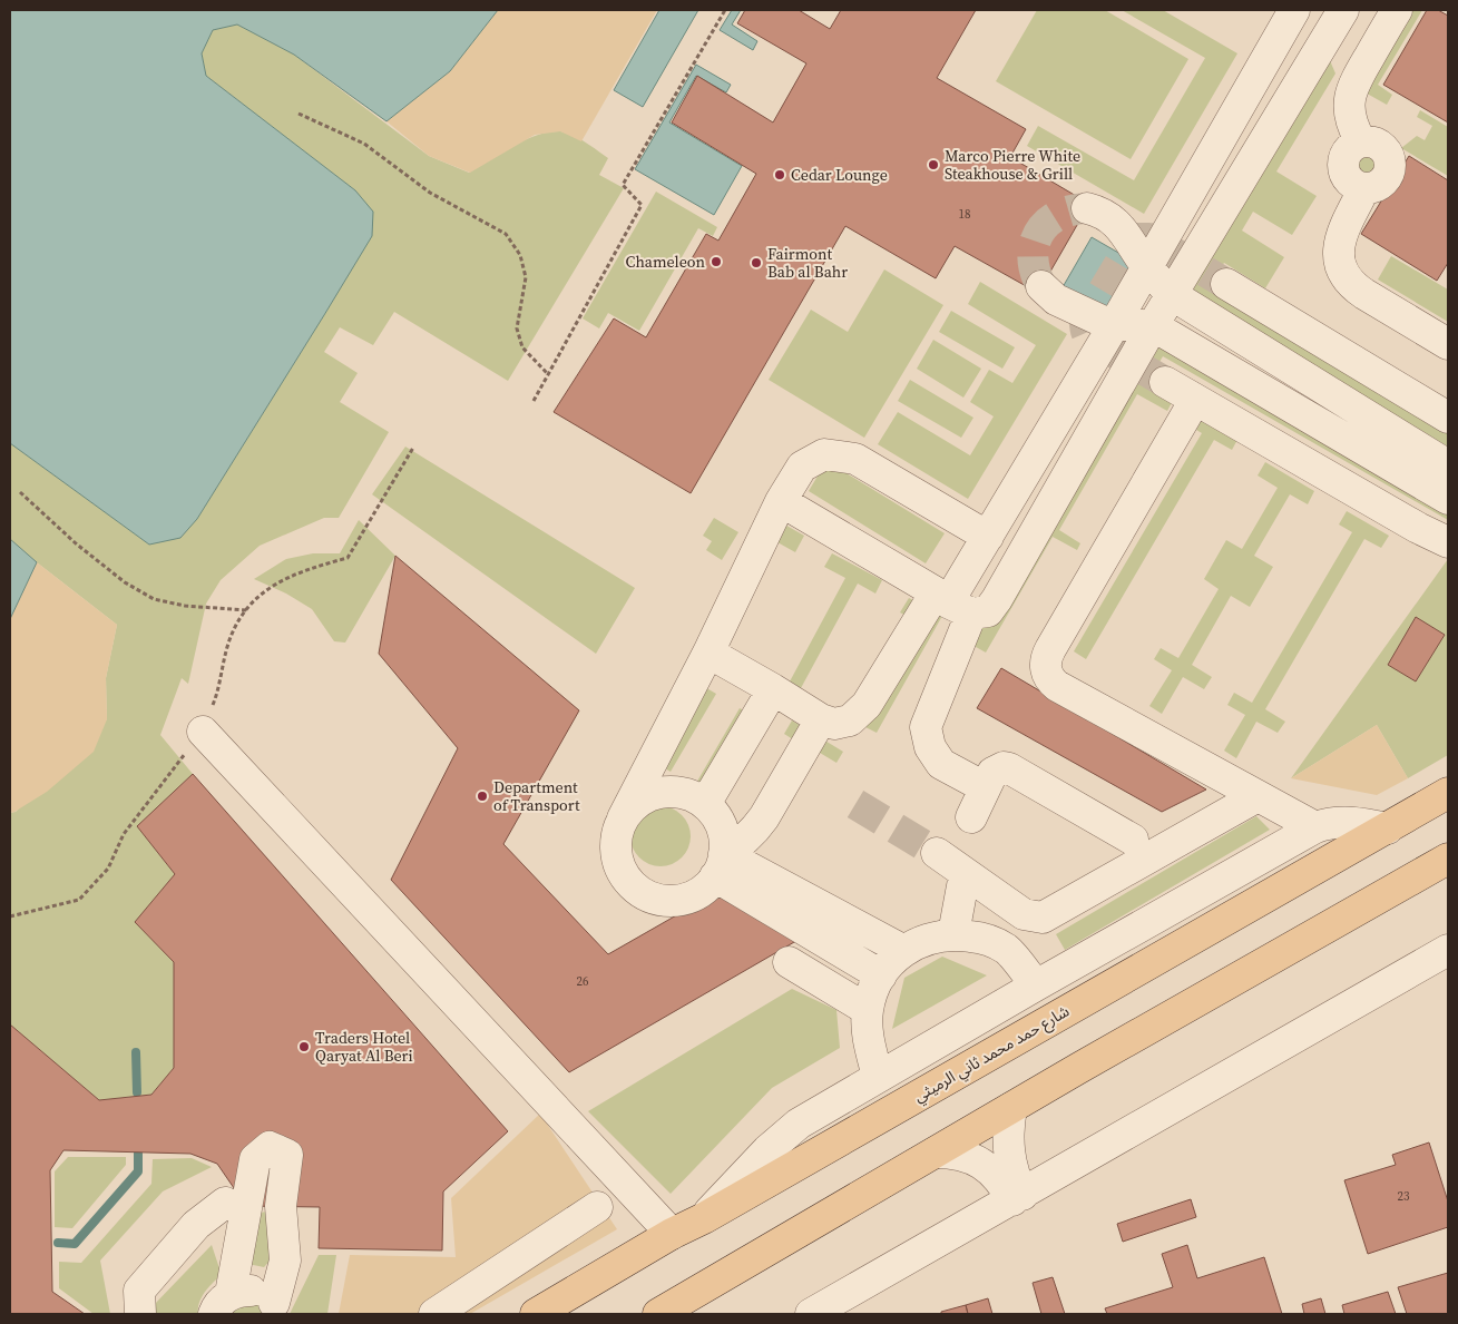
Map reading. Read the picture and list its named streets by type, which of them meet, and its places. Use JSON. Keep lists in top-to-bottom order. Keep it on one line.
{"streets":{"main road":["شارع حمد محمد ثاني الرميثي"]},"places":["Marco Pierre White Steakhouse & Grill","Cedar Lounge","Chameleon","Fairmont Bab al Bahr","Department of Transport","Traders Hotel Qaryat Al Beri"],"house_numbers":["18","26","23"]}
